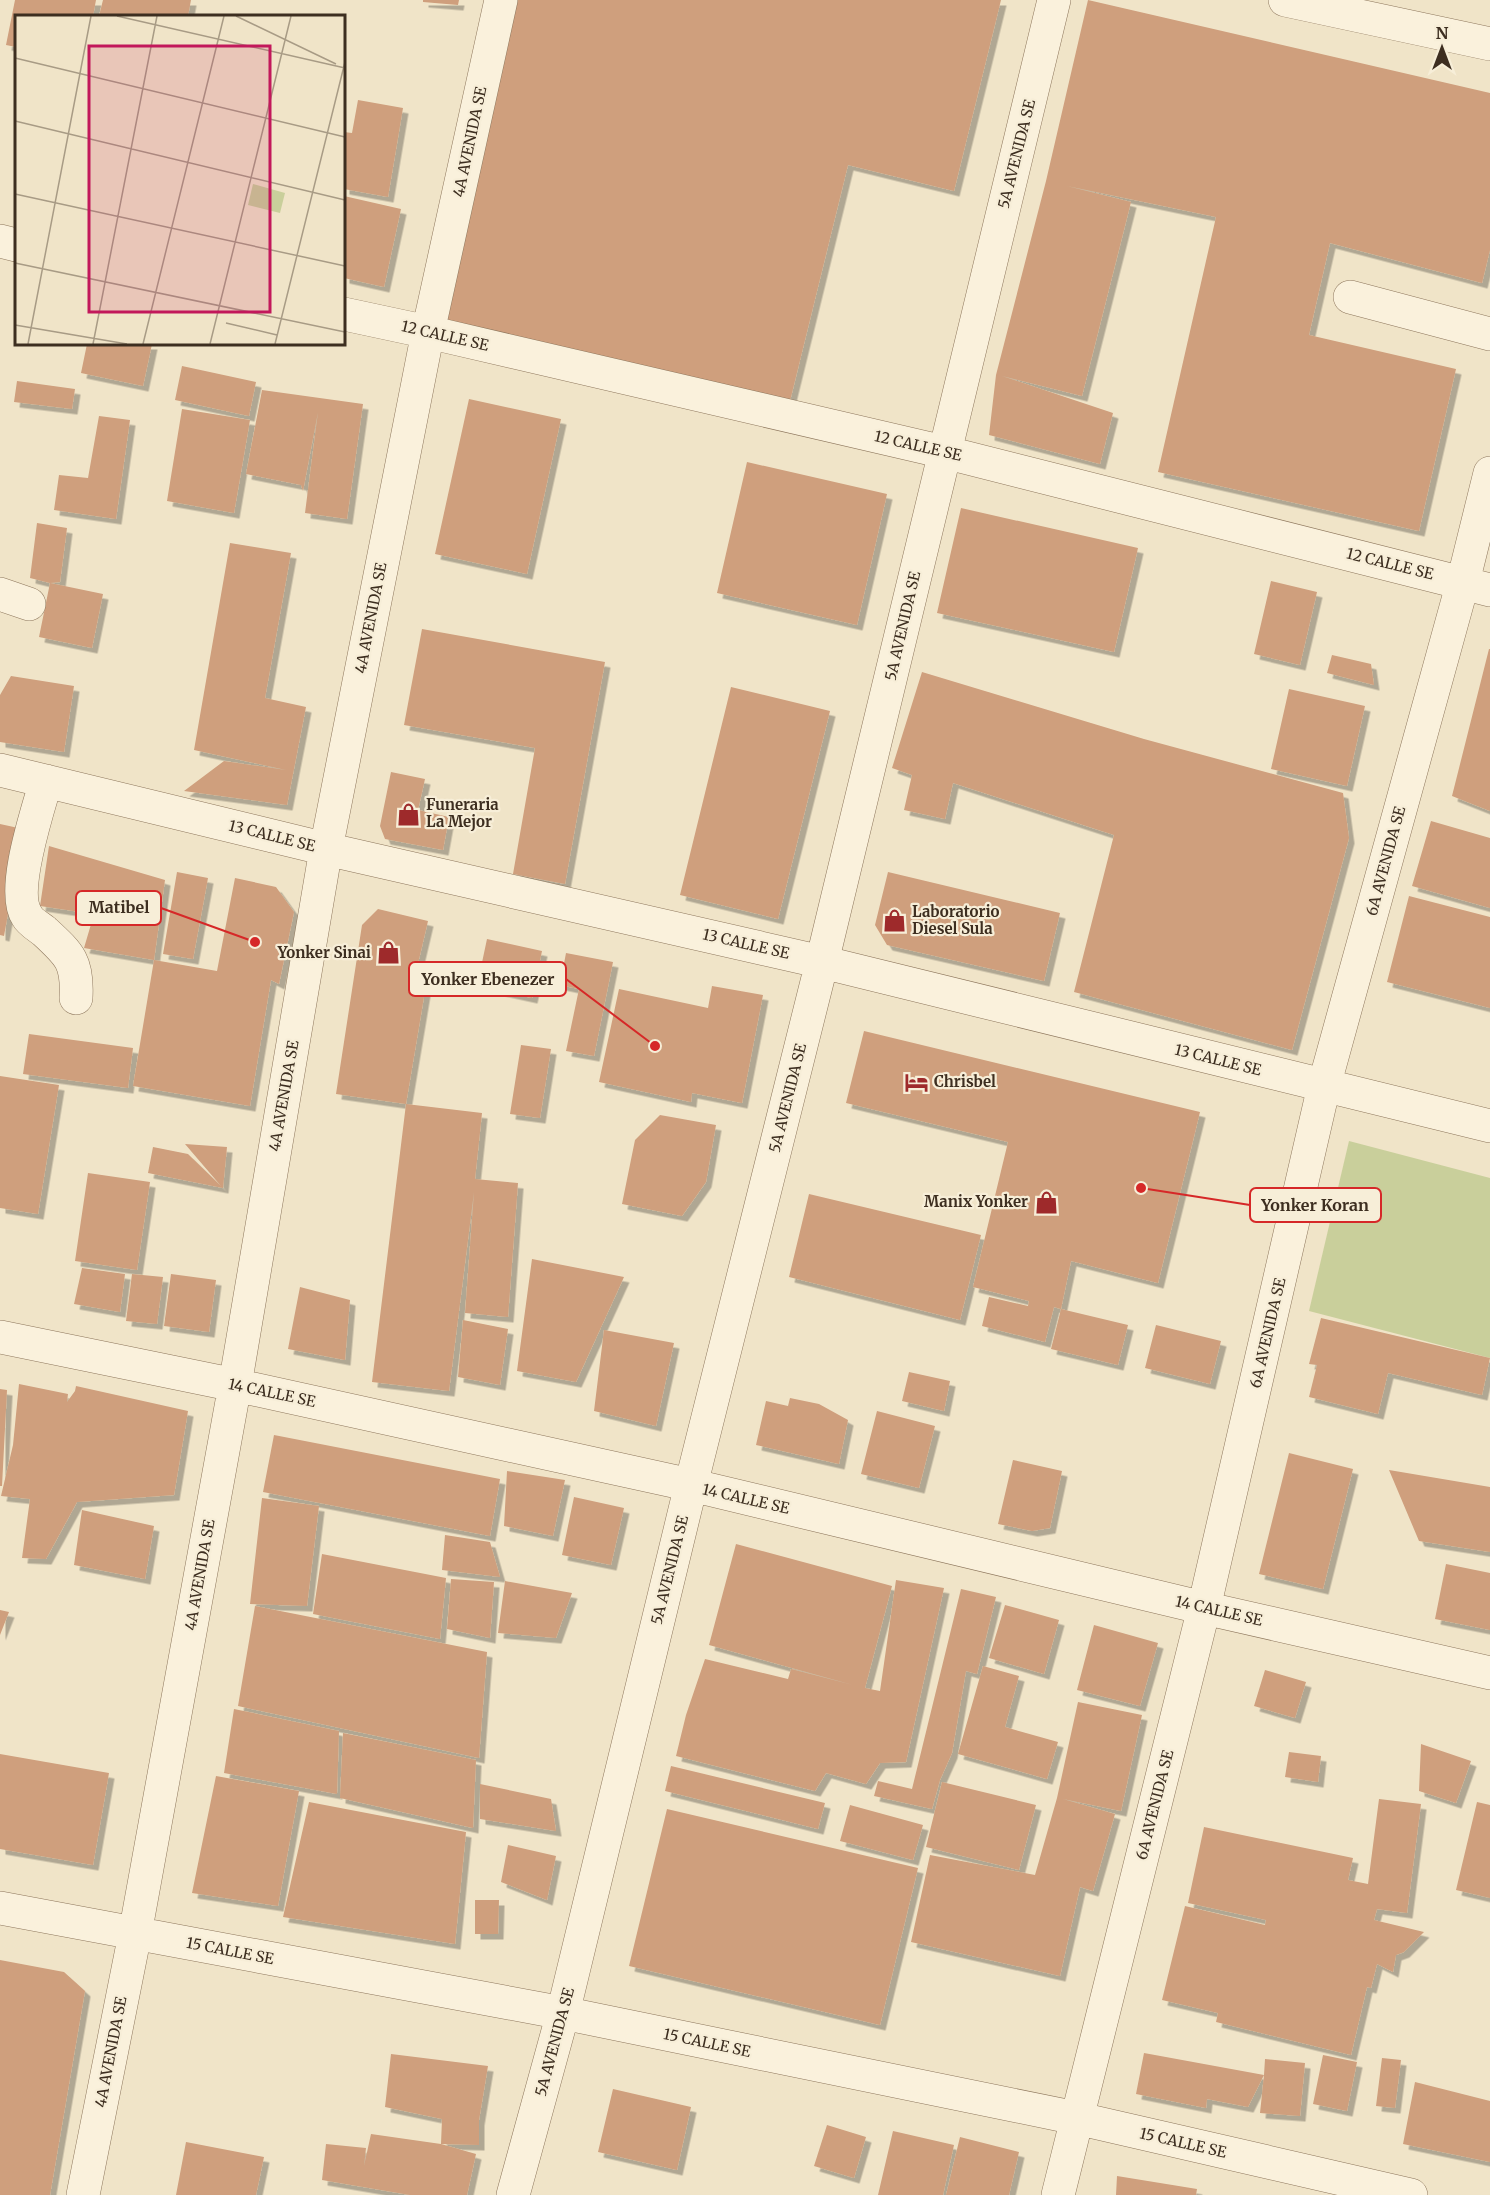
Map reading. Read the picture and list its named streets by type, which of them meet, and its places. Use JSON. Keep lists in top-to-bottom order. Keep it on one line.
{"streets":{"street":["4A AVENIDA SE","5A AVENIDA SE","12 CALLE SE","13 CALLE SE","6A AVENIDA SE","14 CALLE SE","15 CALLE SE"]},"crossings":[["4A AVENIDA SE","12 CALLE SE"],["4A AVENIDA SE","13 CALLE SE"],["4A AVENIDA SE","14 CALLE SE"],["4A AVENIDA SE","15 CALLE SE"],["5A AVENIDA SE","12 CALLE SE"],["5A AVENIDA SE","13 CALLE SE"],["5A AVENIDA SE","14 CALLE SE"],["5A AVENIDA SE","15 CALLE SE"],["12 CALLE SE","6A AVENIDA SE"],["13 CALLE SE","6A AVENIDA SE"],["6A AVENIDA SE","14 CALLE SE"],["6A AVENIDA SE","15 CALLE SE"]],"places":{"shop":["Funeraria La Mejor","Laboratorio Diesel Sula","Yonker Sinai","Manix Yonker"],"other":["Matibel","Yonker Ebenezer","Yonker Koran"],"hotel":["Chrisbel"]},"north":"top"}
